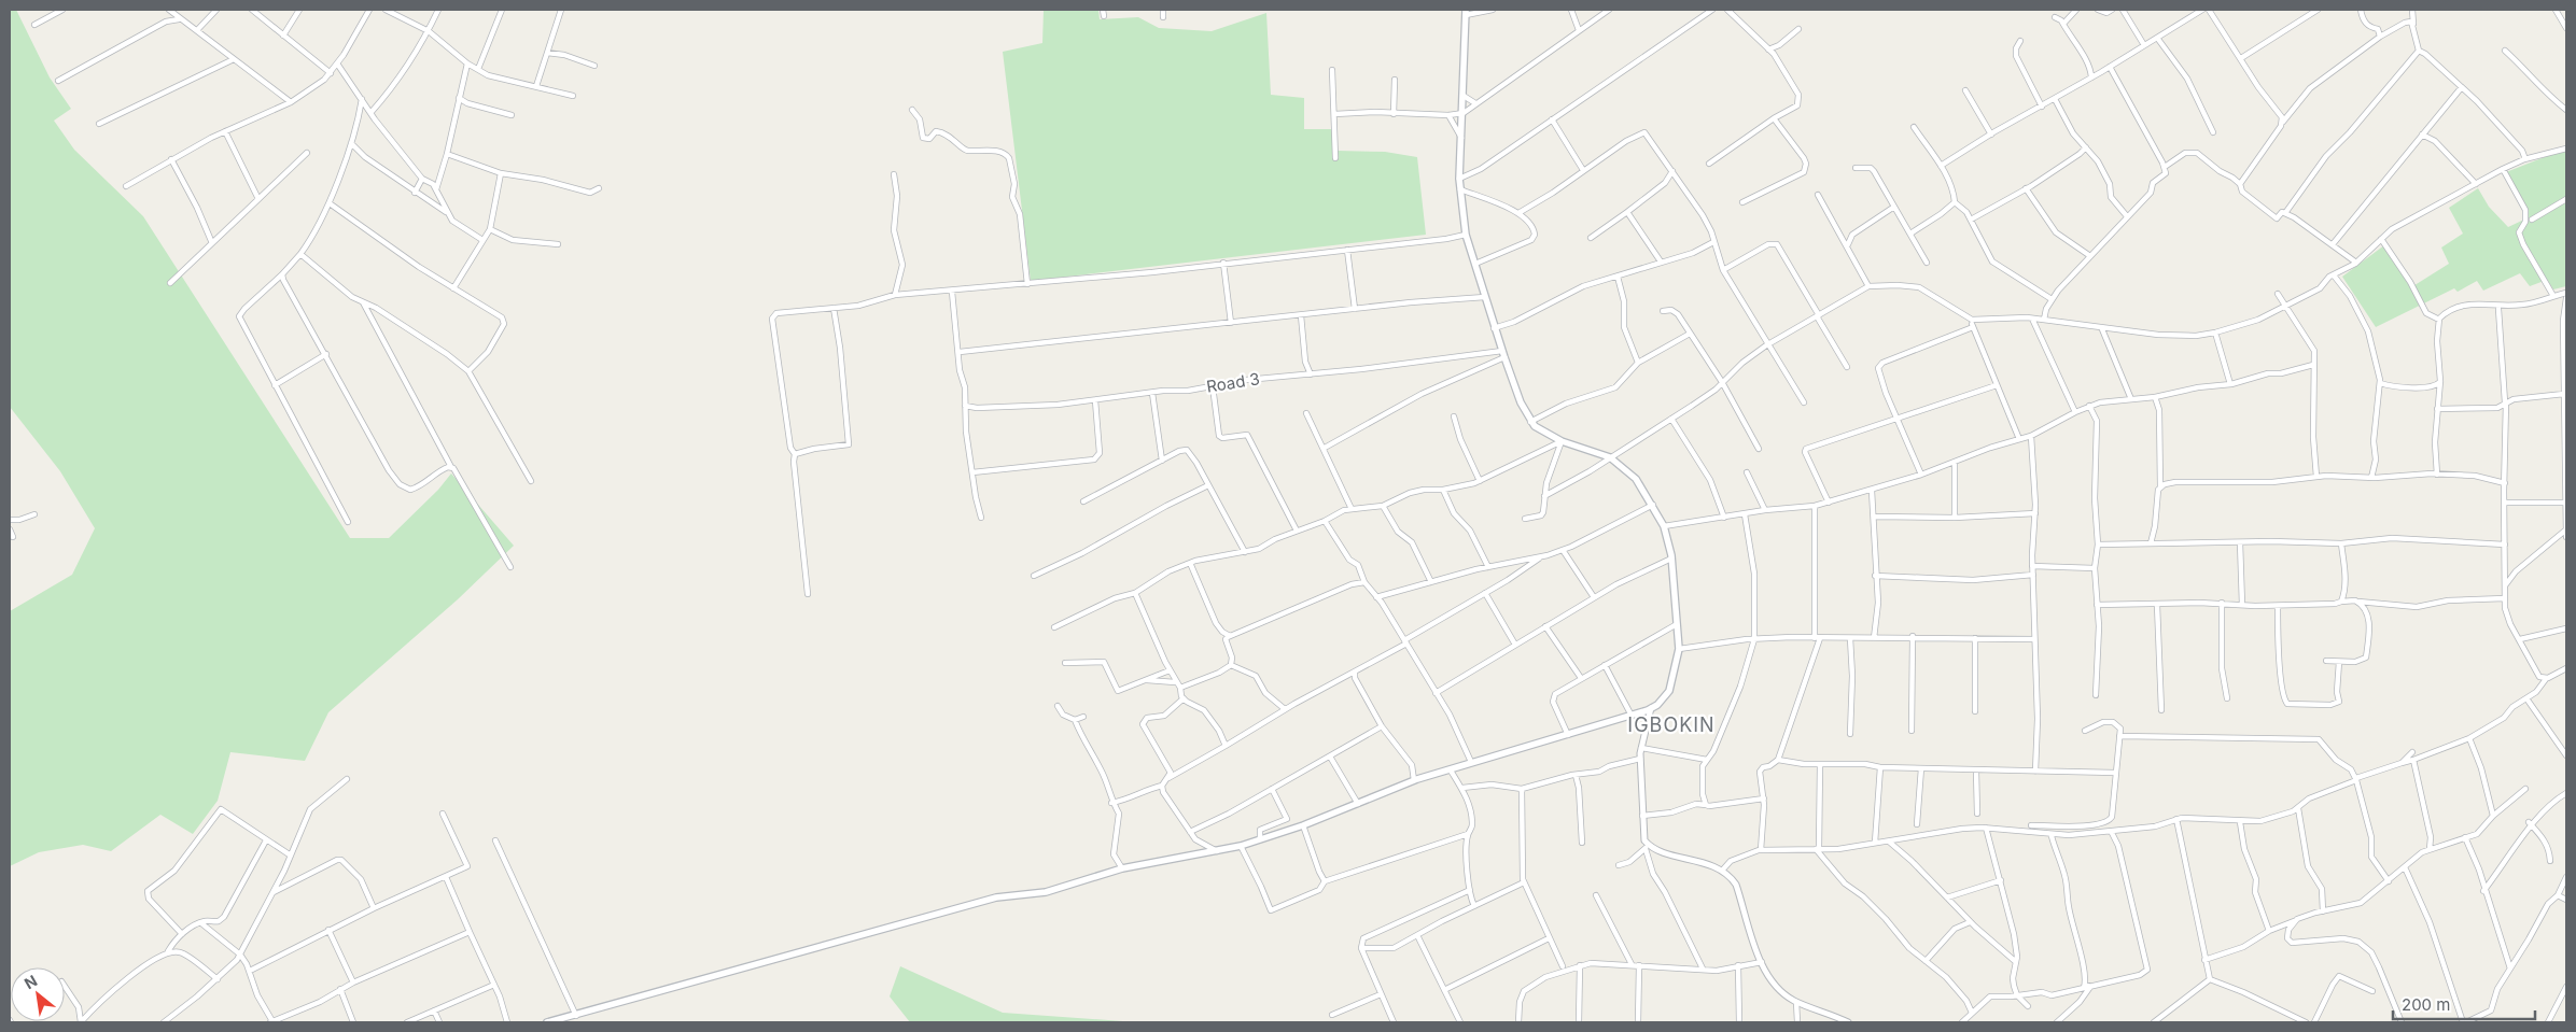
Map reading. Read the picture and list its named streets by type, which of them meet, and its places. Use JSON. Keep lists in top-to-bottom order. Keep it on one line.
{"streets":{"street":["Road 3"]},"districts":["IGBOKIN"],"scale_bar":"200 m","north":"top left"}
